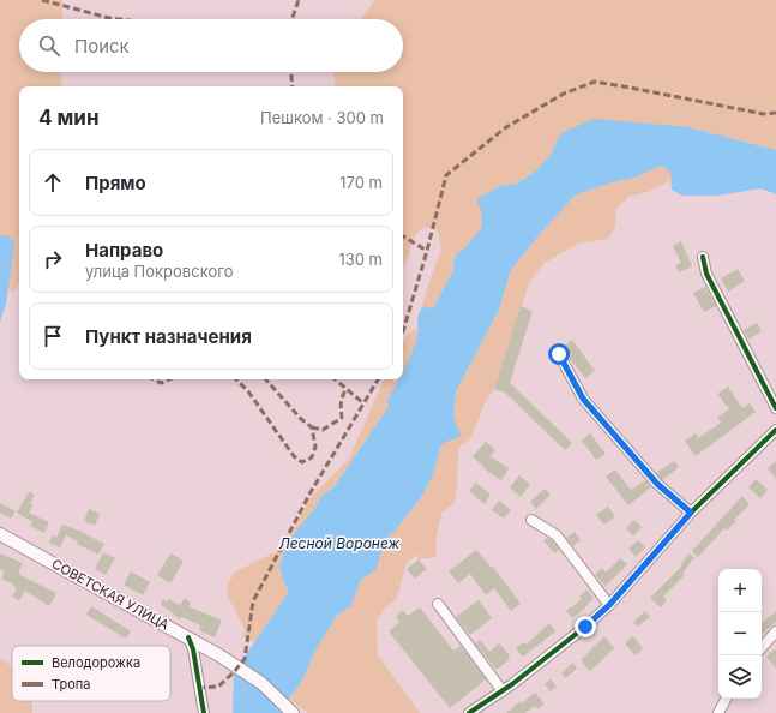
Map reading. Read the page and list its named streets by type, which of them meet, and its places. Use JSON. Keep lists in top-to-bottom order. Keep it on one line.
{"streets":{"main road":["СОВЕТСКАЯ УЛИЦА"]},"water":["Лесной Воронеж"],"legend":["Велодорожка","Тропа"],"page":{"search":"Поиск","heading":["4 мин","Пешком · 300 m"],"list":[["Прямо","170 m"],["Направо","улица Покровского","130 m"],"Пункт назначения"],"map_buttons":["+","−"]}}
